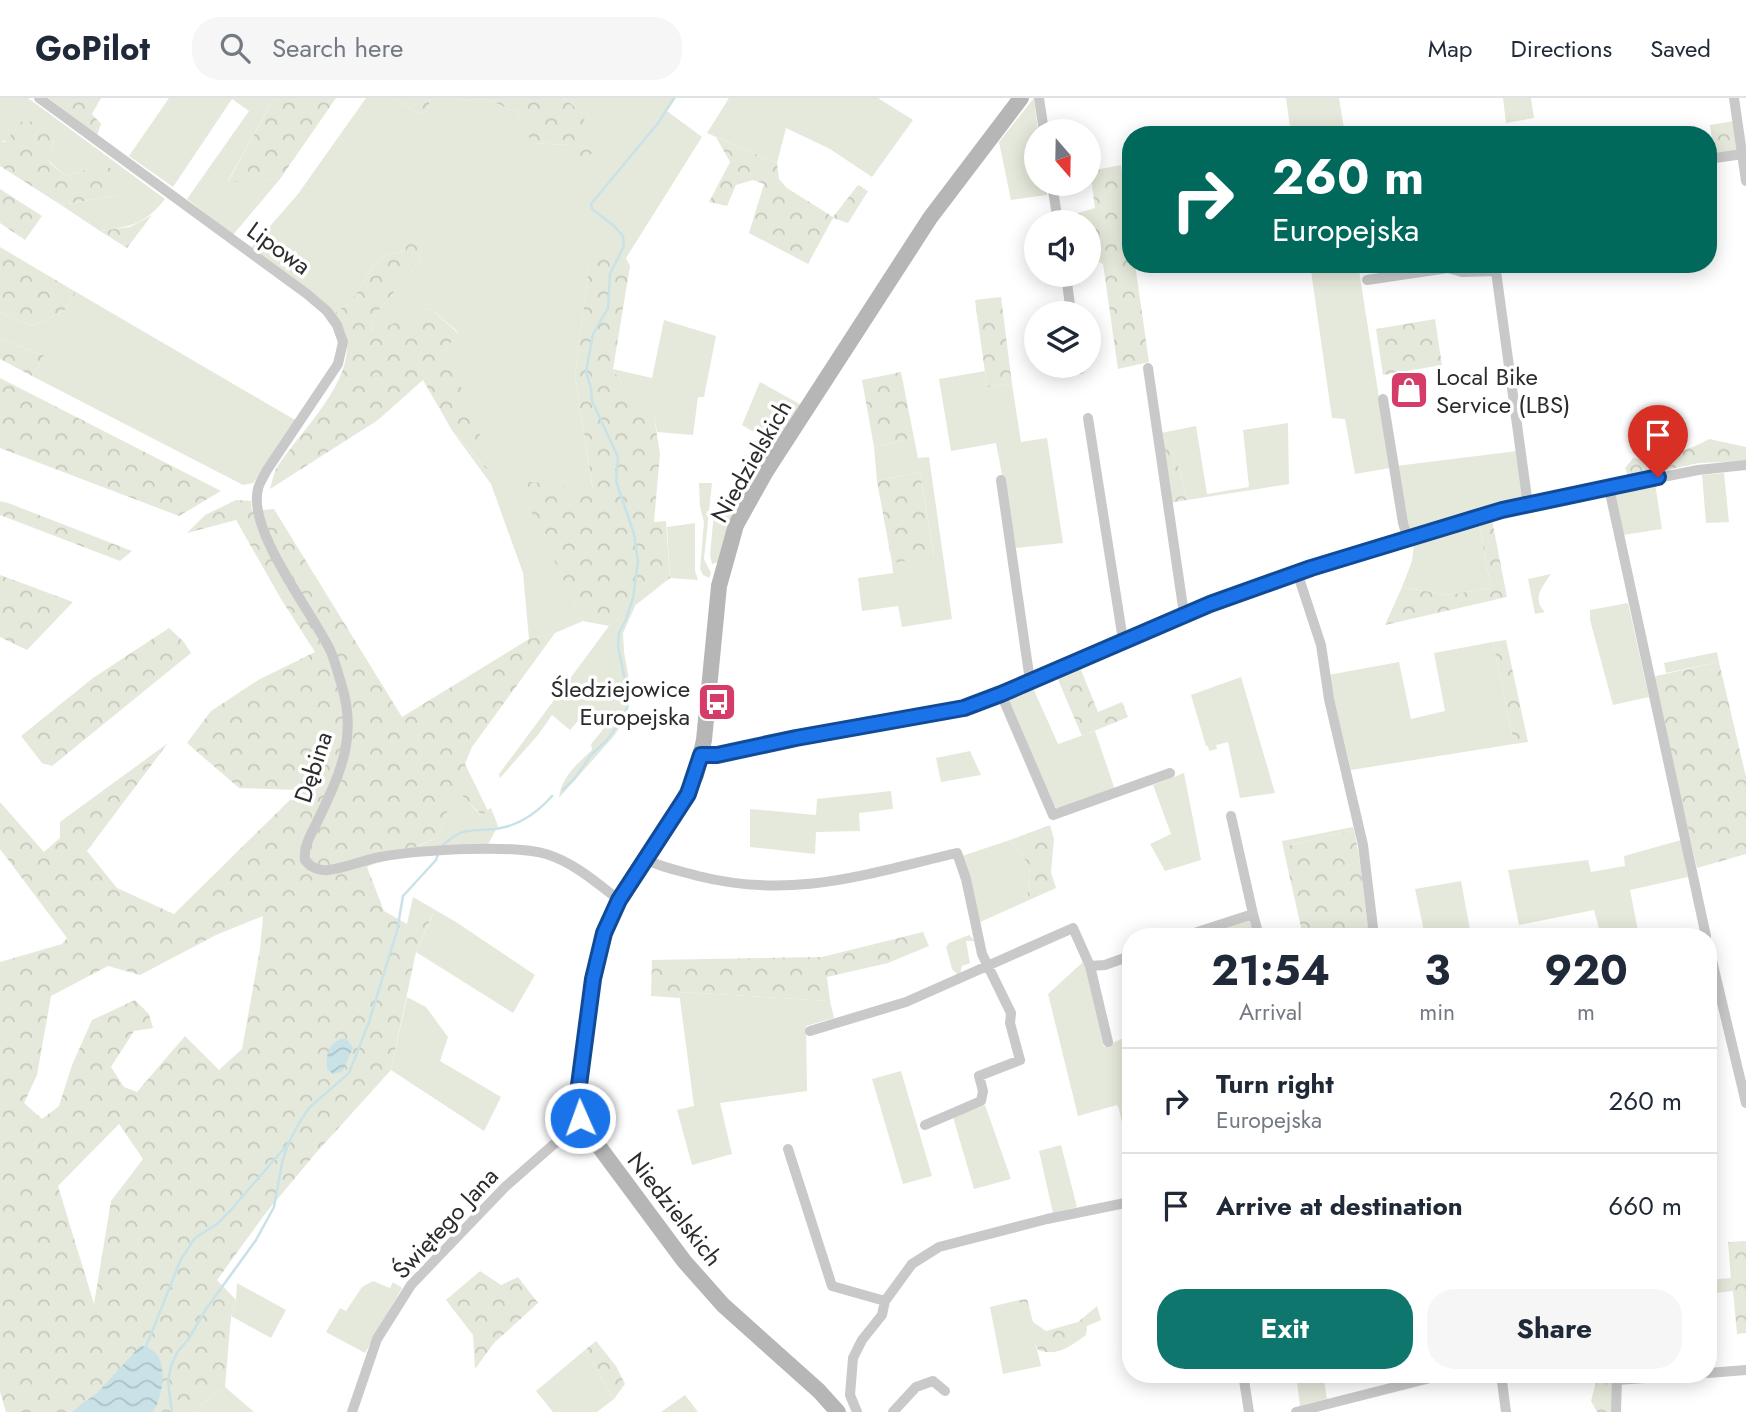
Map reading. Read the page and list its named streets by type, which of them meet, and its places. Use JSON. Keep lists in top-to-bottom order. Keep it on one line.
{"streets":{"street":["Lipowa","Niedzielskich","Dębina","Świętego Jana"]},"crossings":[["Lipowa","Dębina"],["Niedzielskich","Dębina"],["Niedzielskich","Świętego Jana"]],"places":{"shop":["Local Bike Service (LBS)"],"bus stop":["Śledziejowice Europejska"]},"north":"bottom","page":{"header":"GoPilot","search":"Search here","nav":["Map","Directions","Saved"],"turn":["260 m","Europejska"],"eta":["21:54","Arrival","3","min","920","m"],"list":[{"name":"Turn right","note":"Europejska","value":"260 m"},{"name":"Arrive at destination","value":"660 m"}],"buttons":["Exit","Share"]}}
